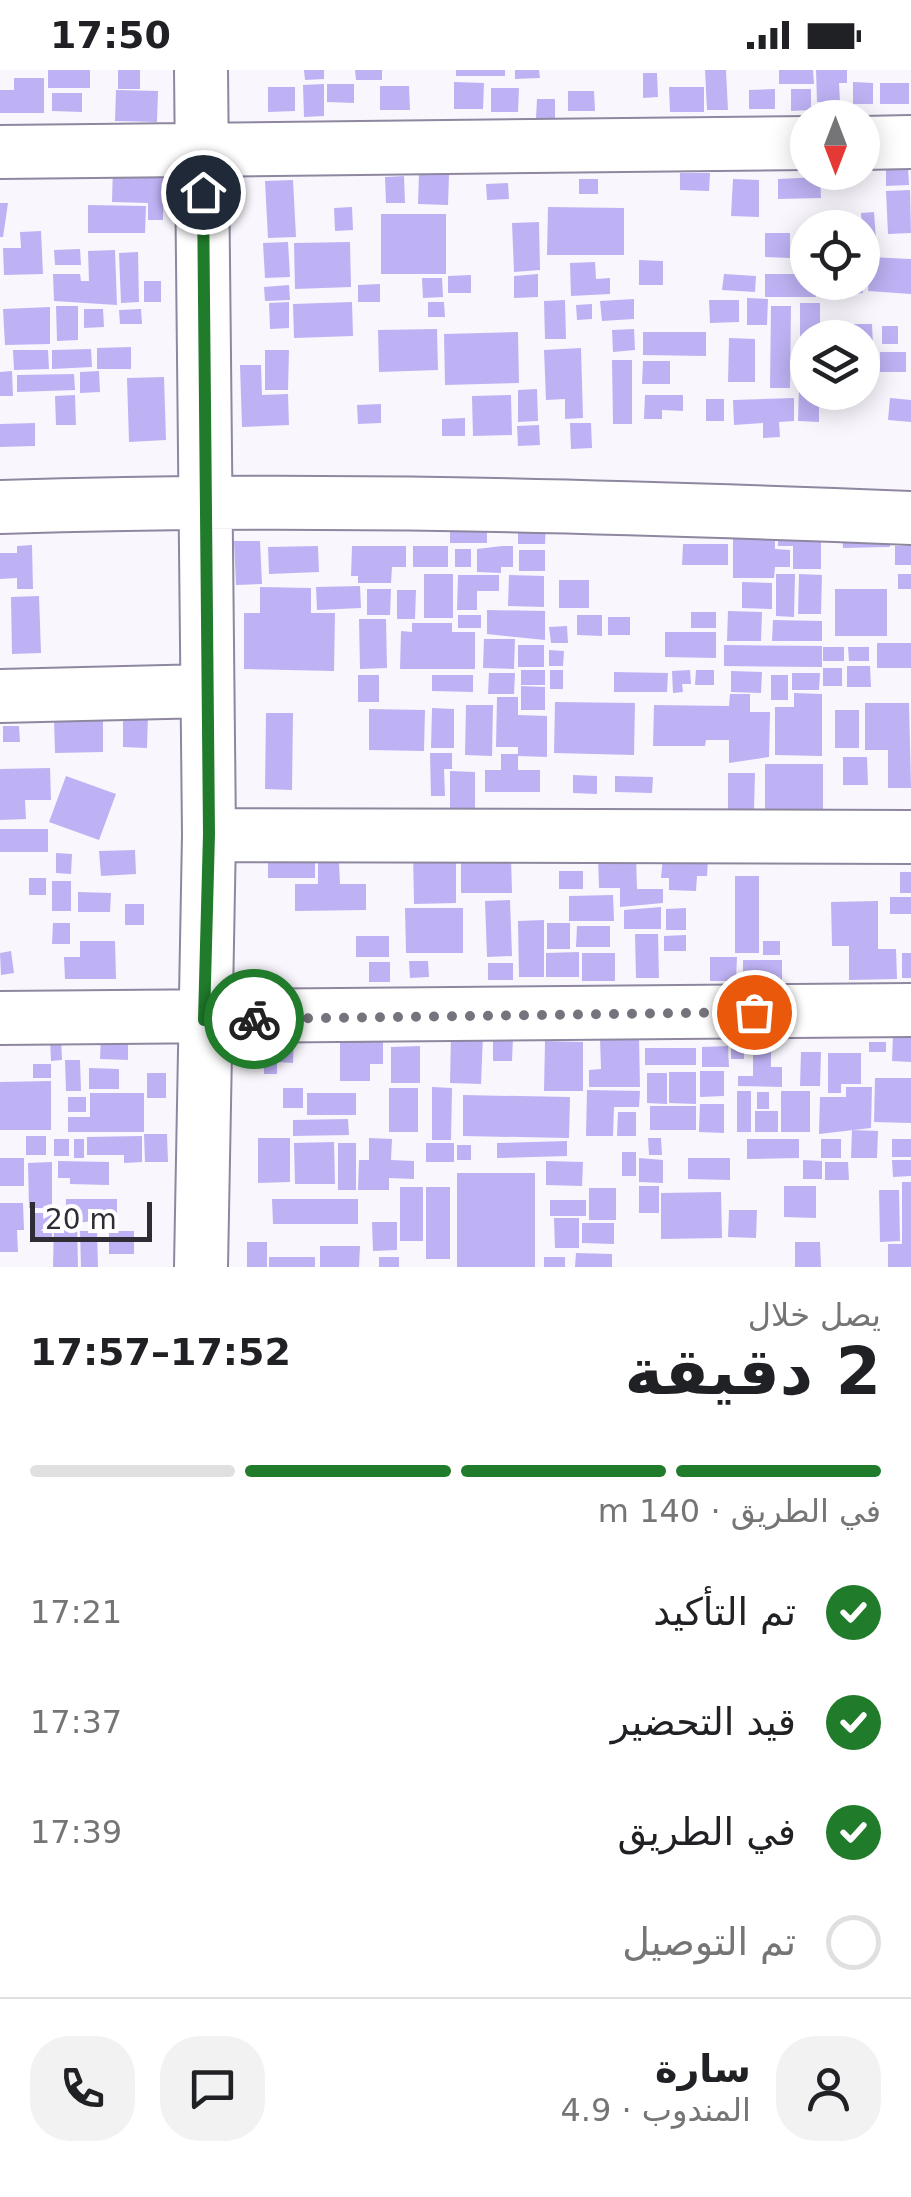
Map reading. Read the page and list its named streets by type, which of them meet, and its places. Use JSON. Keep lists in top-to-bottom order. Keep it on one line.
{"scale_bar":"20 m","north":"bottom","page":{"status":"17:50","scale":"20 m","heading":["2 دقيقة","يصل خلال","17:52–17:57"],"panel":["سارة","المندوب · 4.9"],"bar":"في الطريق · 140 m","list":[["تم التأكيد","17:21"],["قيد التحضير","17:37"],["في الطريق","17:39"],"تم التوصيل"]}}
